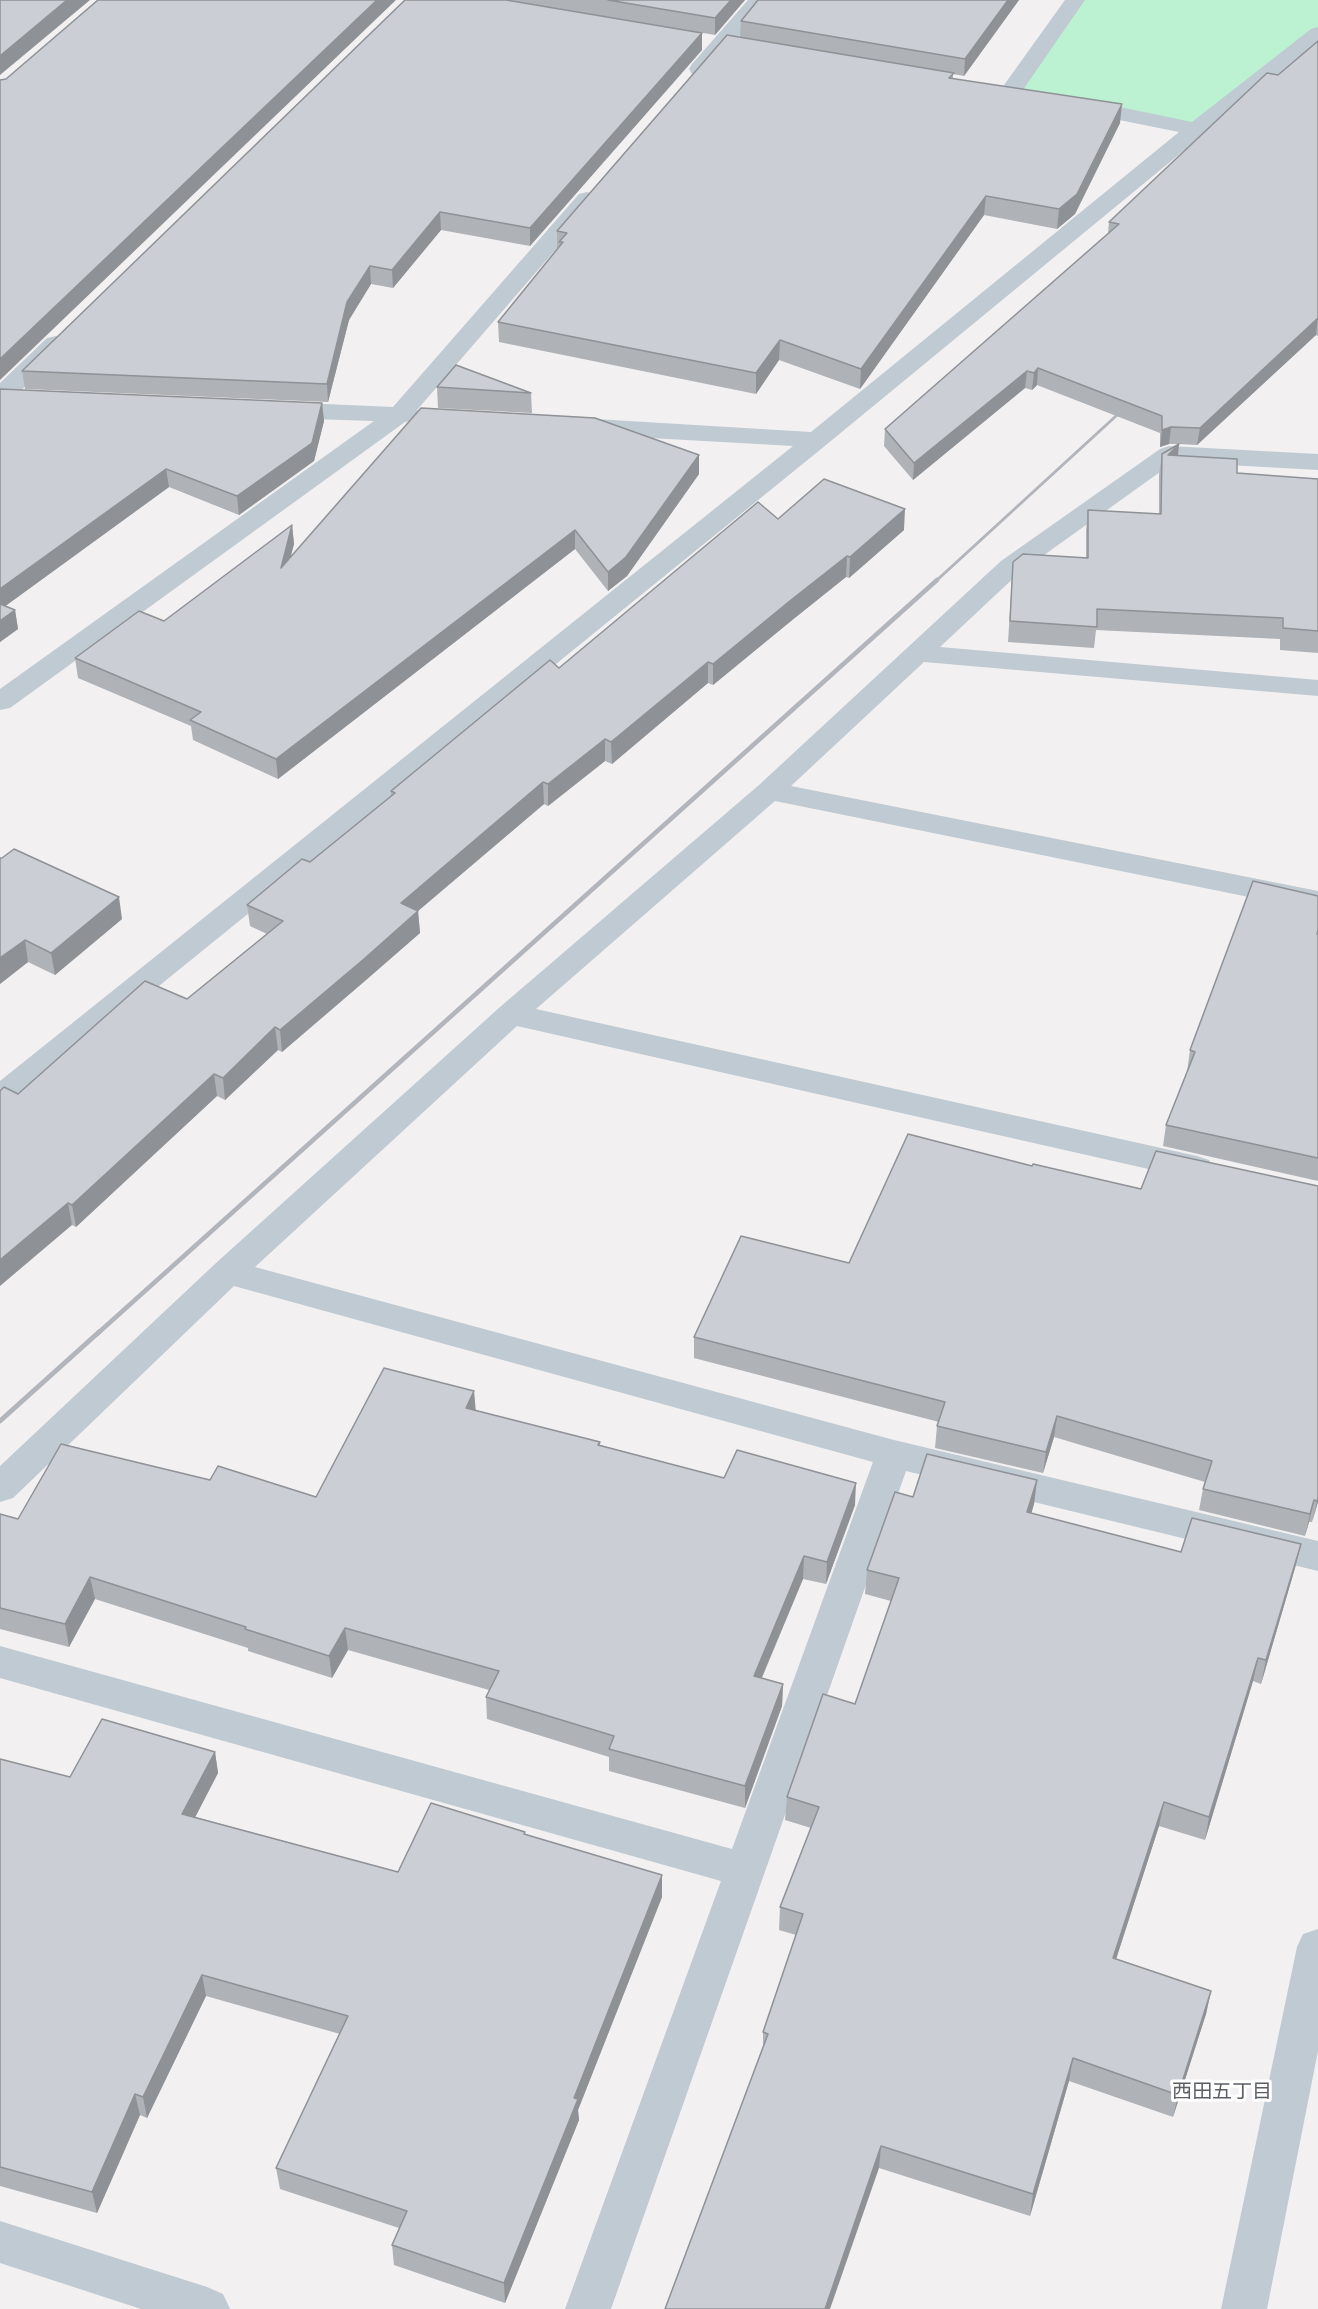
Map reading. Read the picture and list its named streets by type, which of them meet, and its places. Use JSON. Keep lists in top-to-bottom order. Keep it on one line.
{"districts":["西田五丁目"]}
